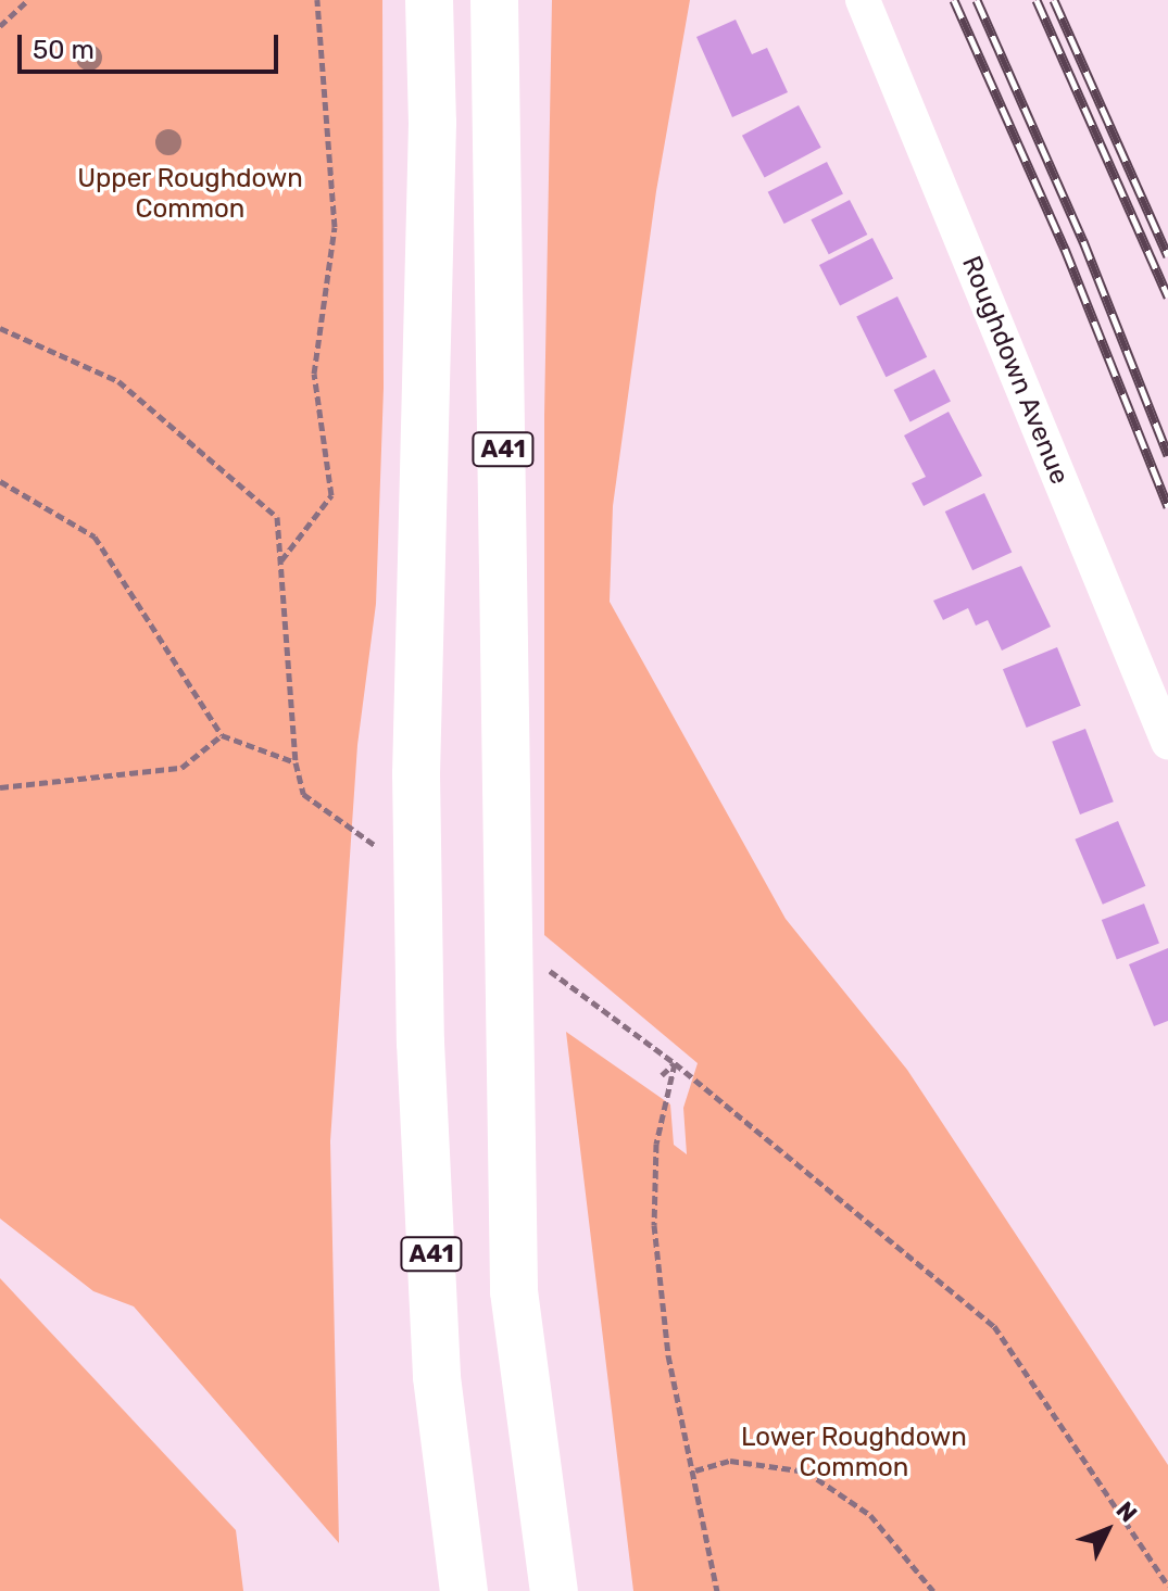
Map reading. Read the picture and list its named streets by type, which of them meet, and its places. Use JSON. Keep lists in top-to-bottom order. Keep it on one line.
{"streets":{"highway":["A41"],"street":["Roughdown Avenue"]},"parks":["Upper Roughdown Common","Lower Roughdown Common"],"scale_bar":"50 m","north":"top right"}
